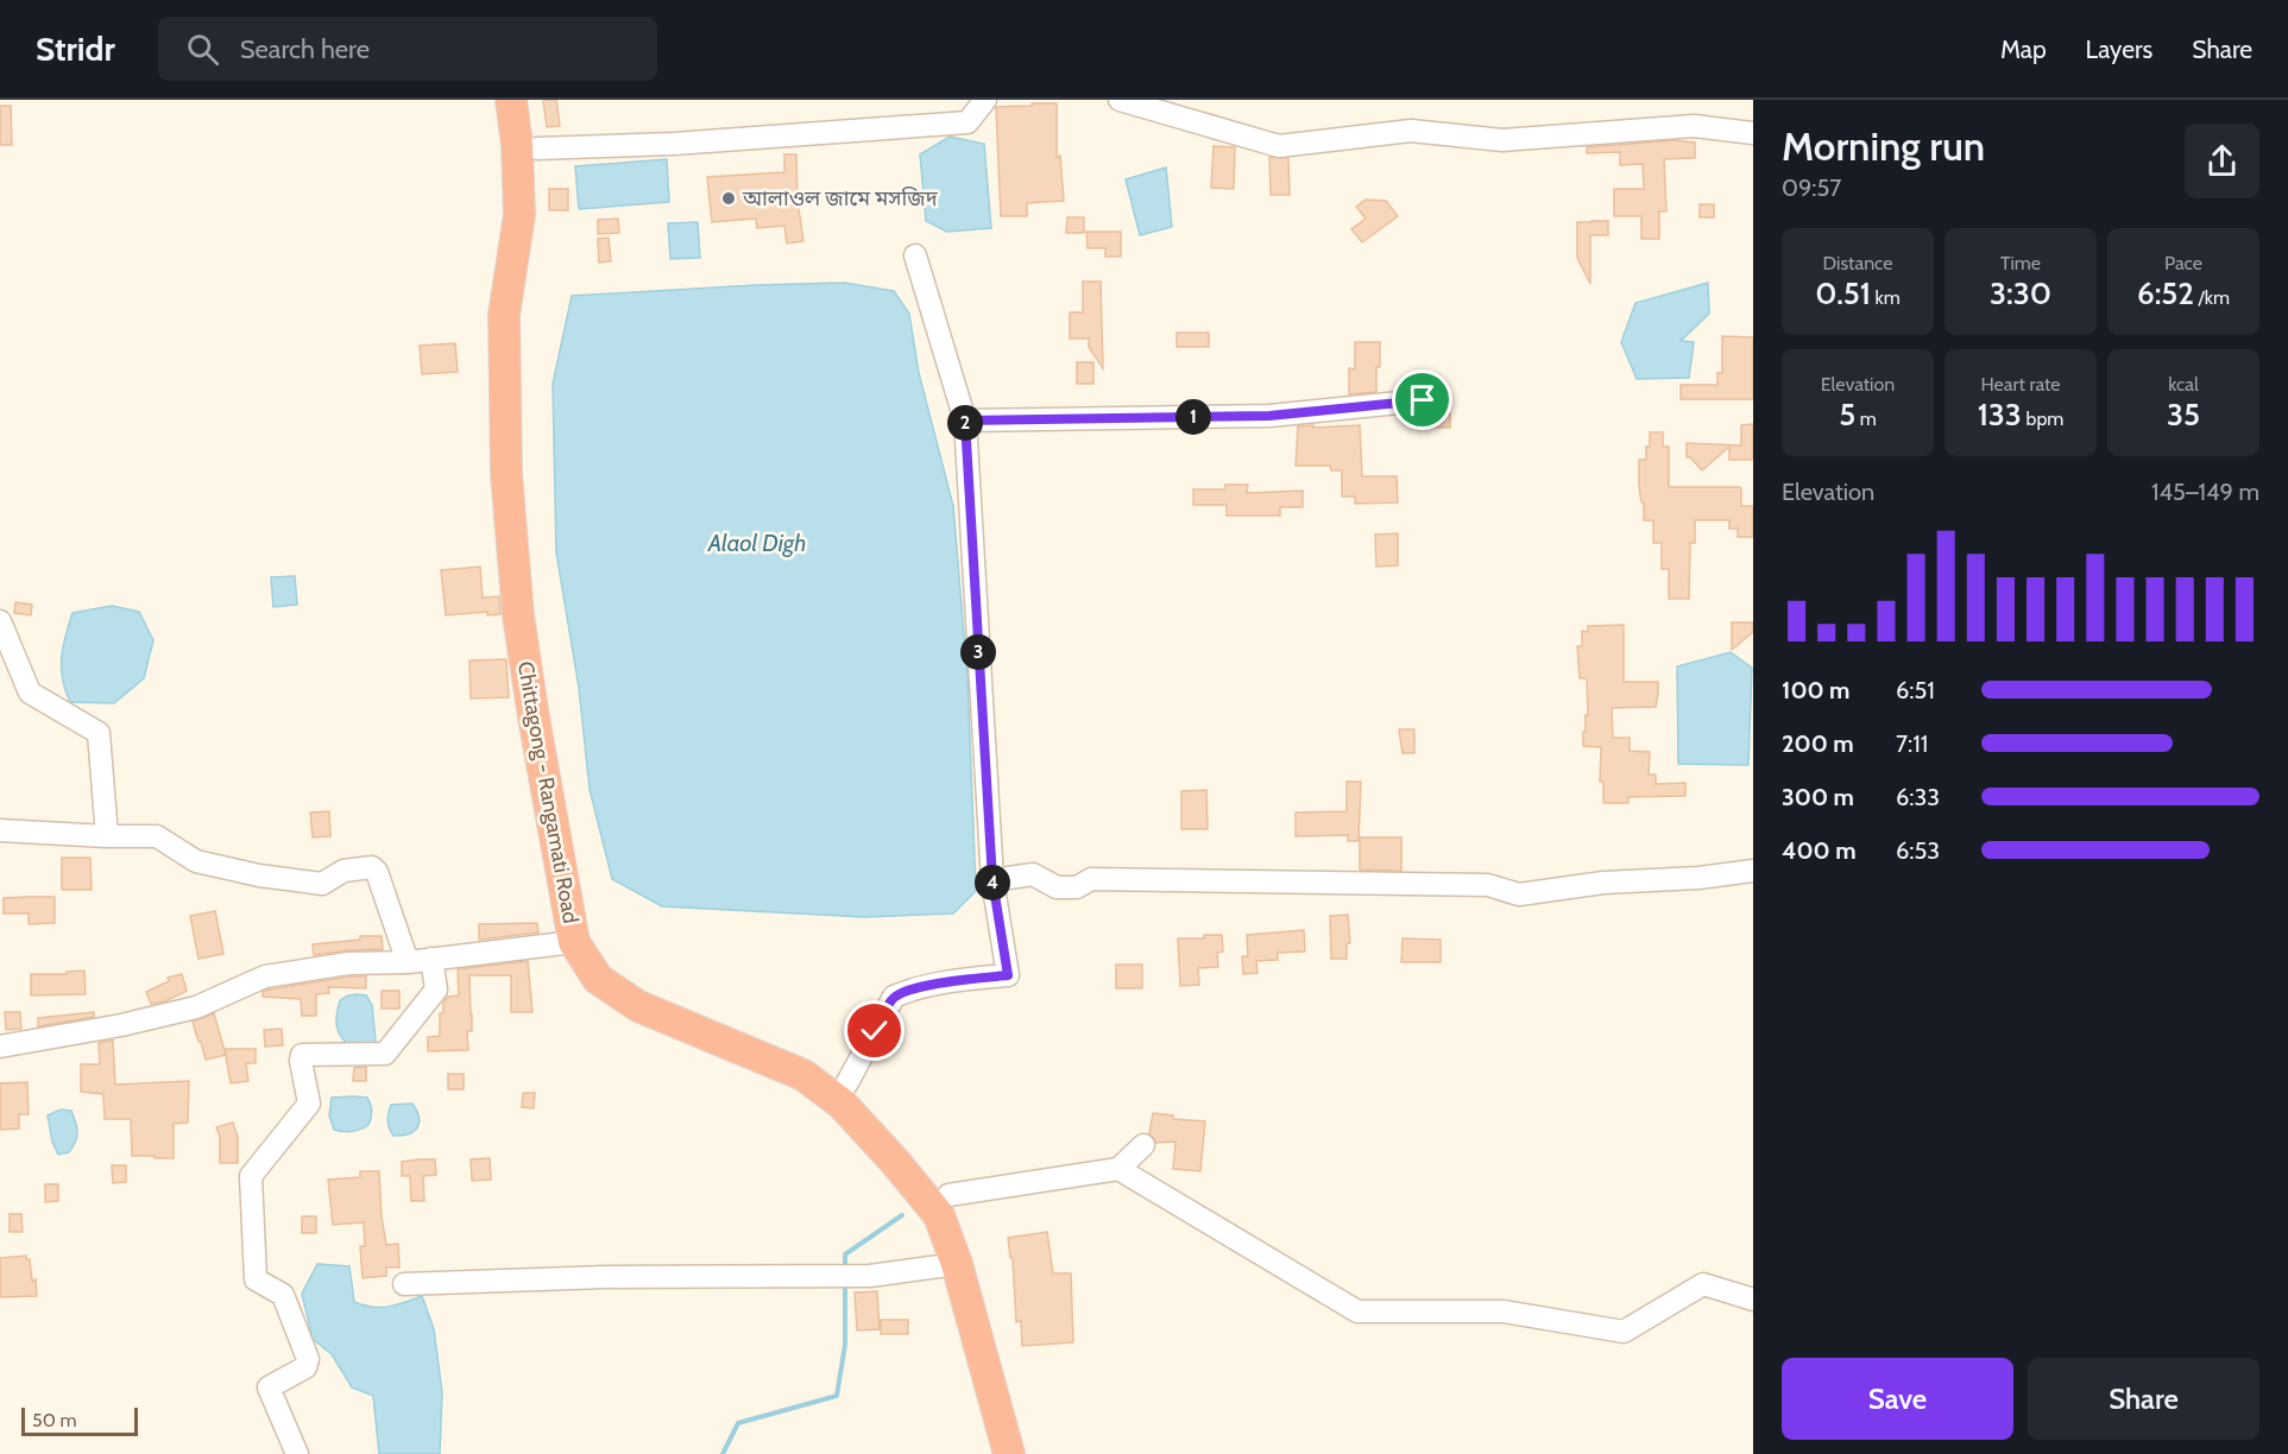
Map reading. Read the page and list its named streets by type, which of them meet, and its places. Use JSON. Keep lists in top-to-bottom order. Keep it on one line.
{"streets":{"highway":["Chittagong - Rangamati Road"]},"water":["Alaol Digh"],"places":["আলাওল জামে মসজিদ"],"scale_bar":"50 m","page":{"header":"Stridr","search":"Search here","nav":["Map","Layers","Share"],"heading":["Morning run","09:57"],"stats":[["Distance","0.51 km"],["Time","3:30"],["Pace","6:52 /km"],["Elevation","5 m"],["Heart rate","133 bpm"],["kcal","35"]],"pins":["1","2","3","4"],"chart":["Elevation","145–149 m"],"list":[{"name":"100 m","note":"6:51"},{"name":"200 m","note":"7:11"},{"name":"300 m","note":"6:33"},{"name":"400 m","note":"6:53"}],"buttons":["Save","Share"],"scale":"50 m"}}
